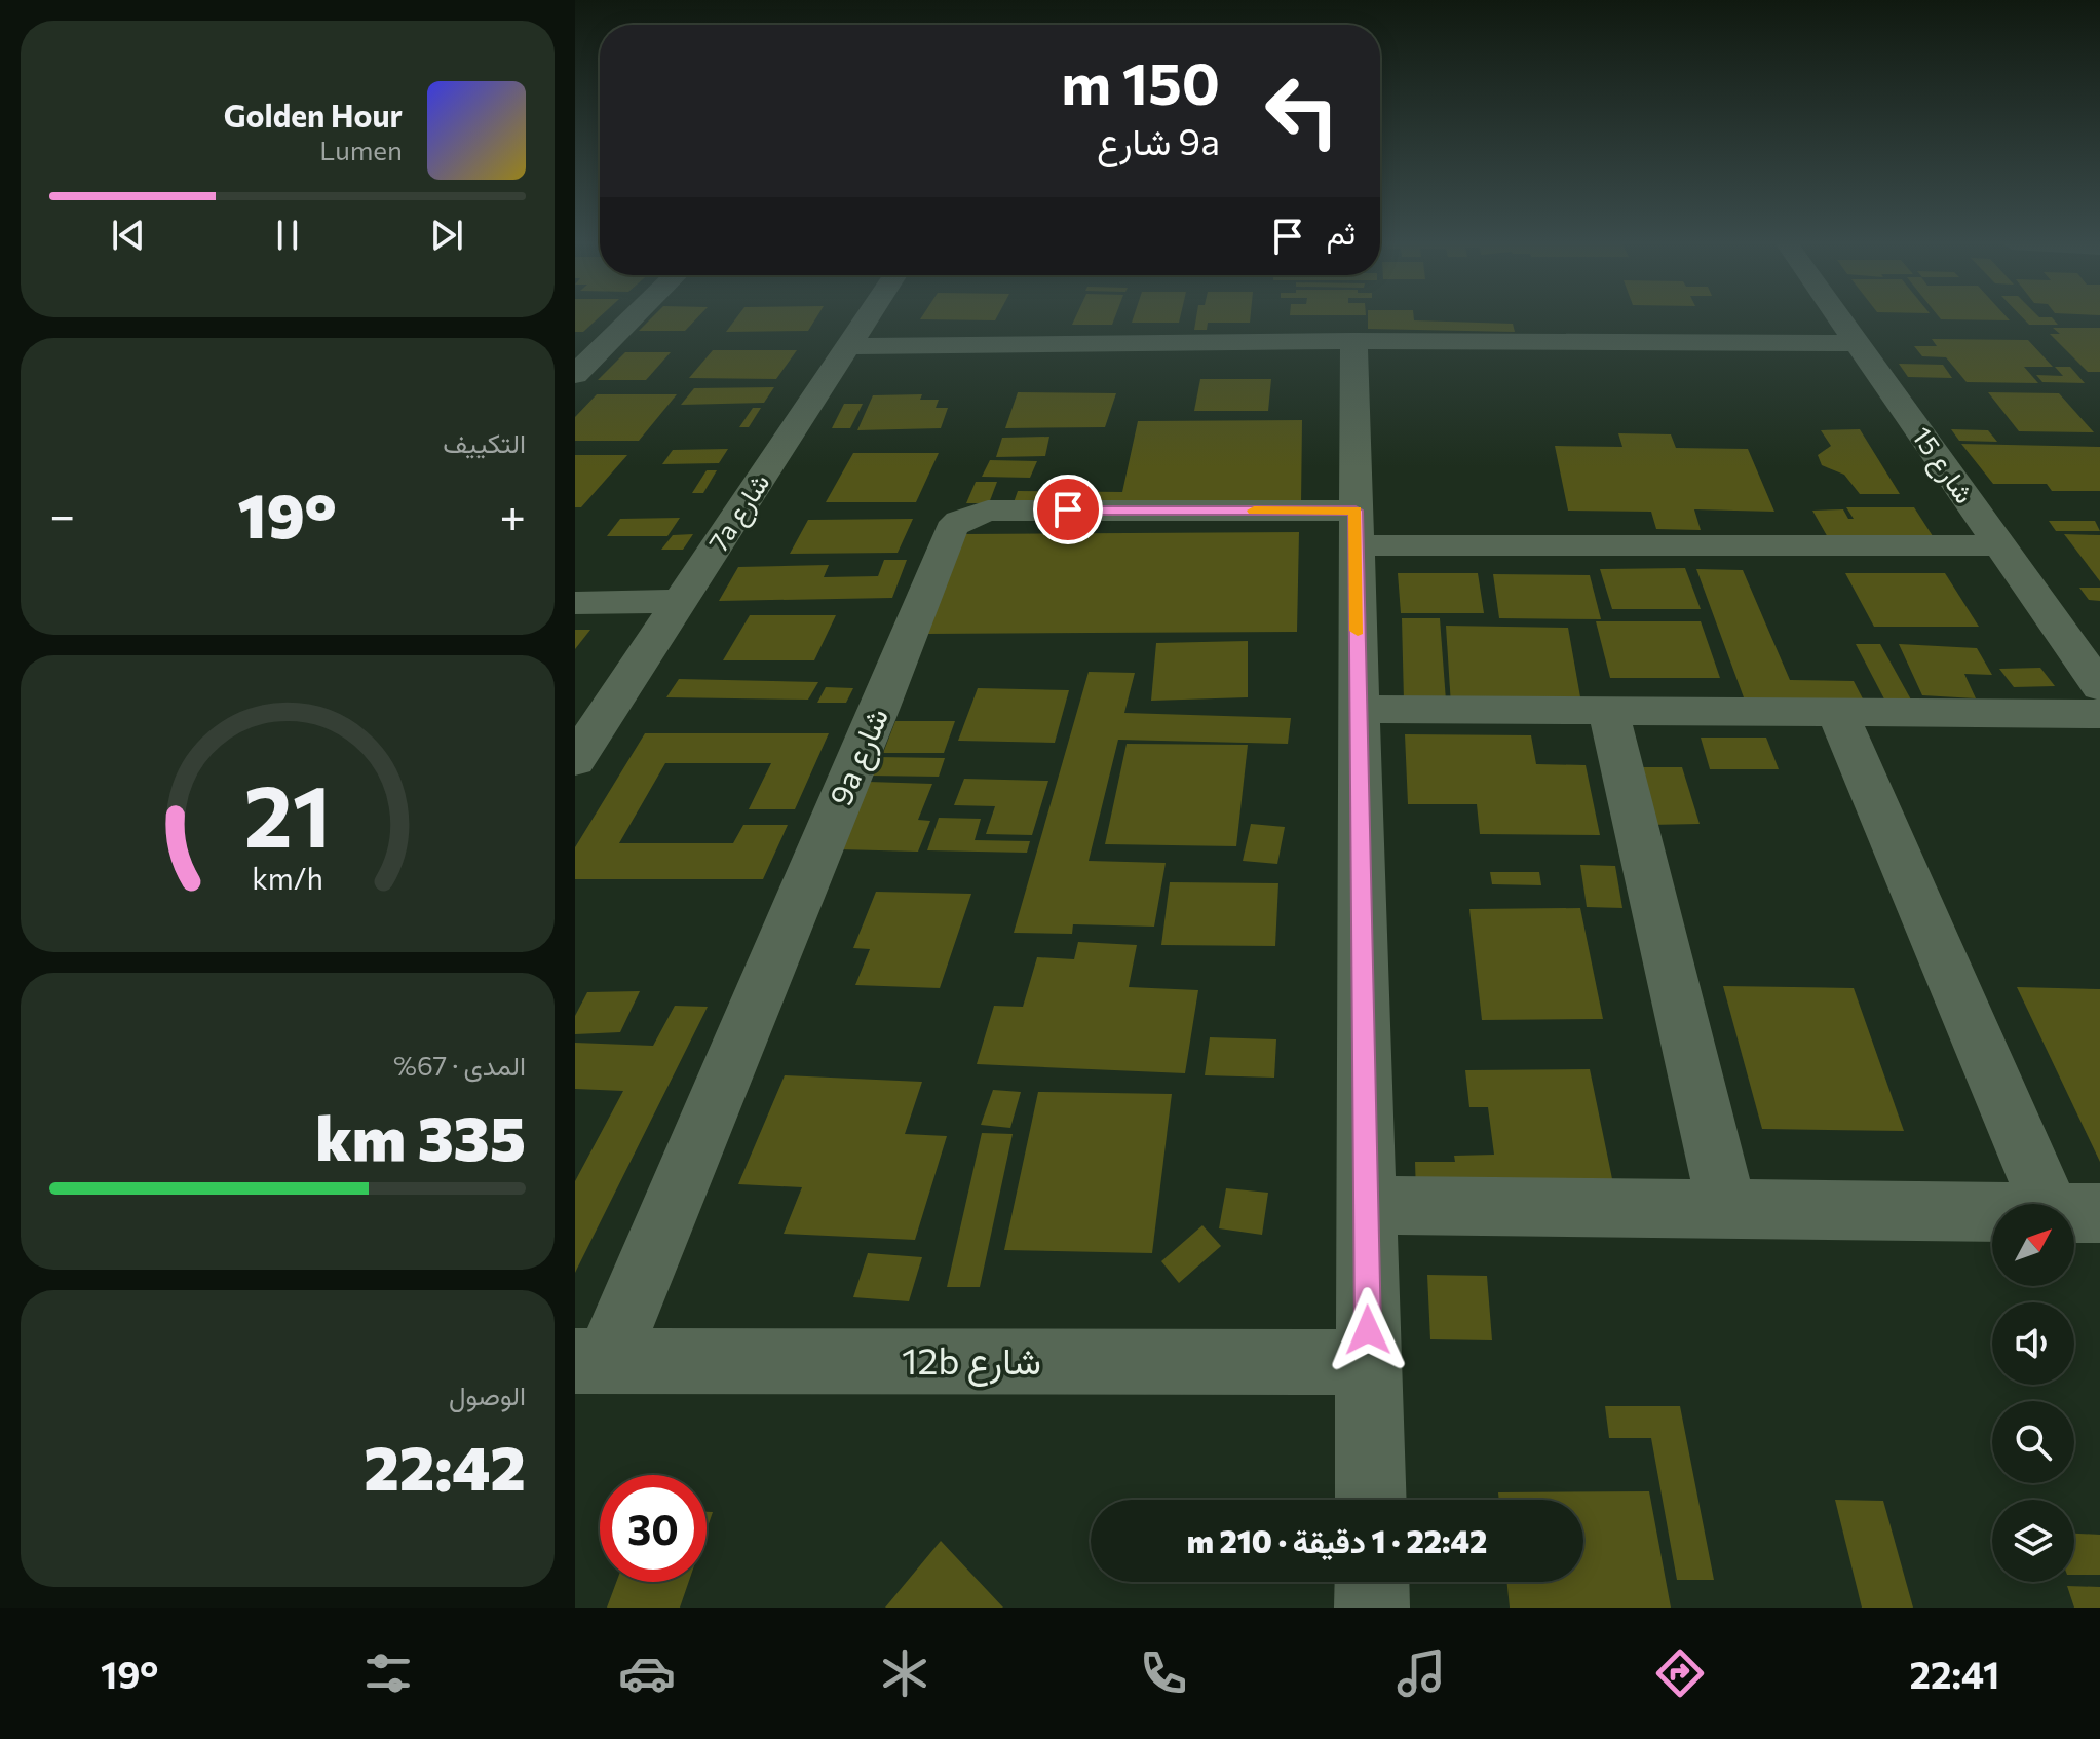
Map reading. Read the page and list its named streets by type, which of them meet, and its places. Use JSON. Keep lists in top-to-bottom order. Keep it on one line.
{"streets":{"street":["شارع 15","7a شارع","9a شارع","12b شارع"]},"crossings":[["شارع 15","9a شارع"],["9a شارع","12b شارع"]],"north":"top right","page":{"turn":["150 m","9a شارع"],"song":["Golden Hour","Lumen"],"then":"ثم","tile":["التكييف",["المدى · 67%","335 km"],["الوصول","22:42"]],"heat":["−","19°","+"],"limit":"30","trip":"22:42 · 1 دقيقة · 210 m","tabs":["22:41","19°"],"gauge":["21","km/h"]}}
